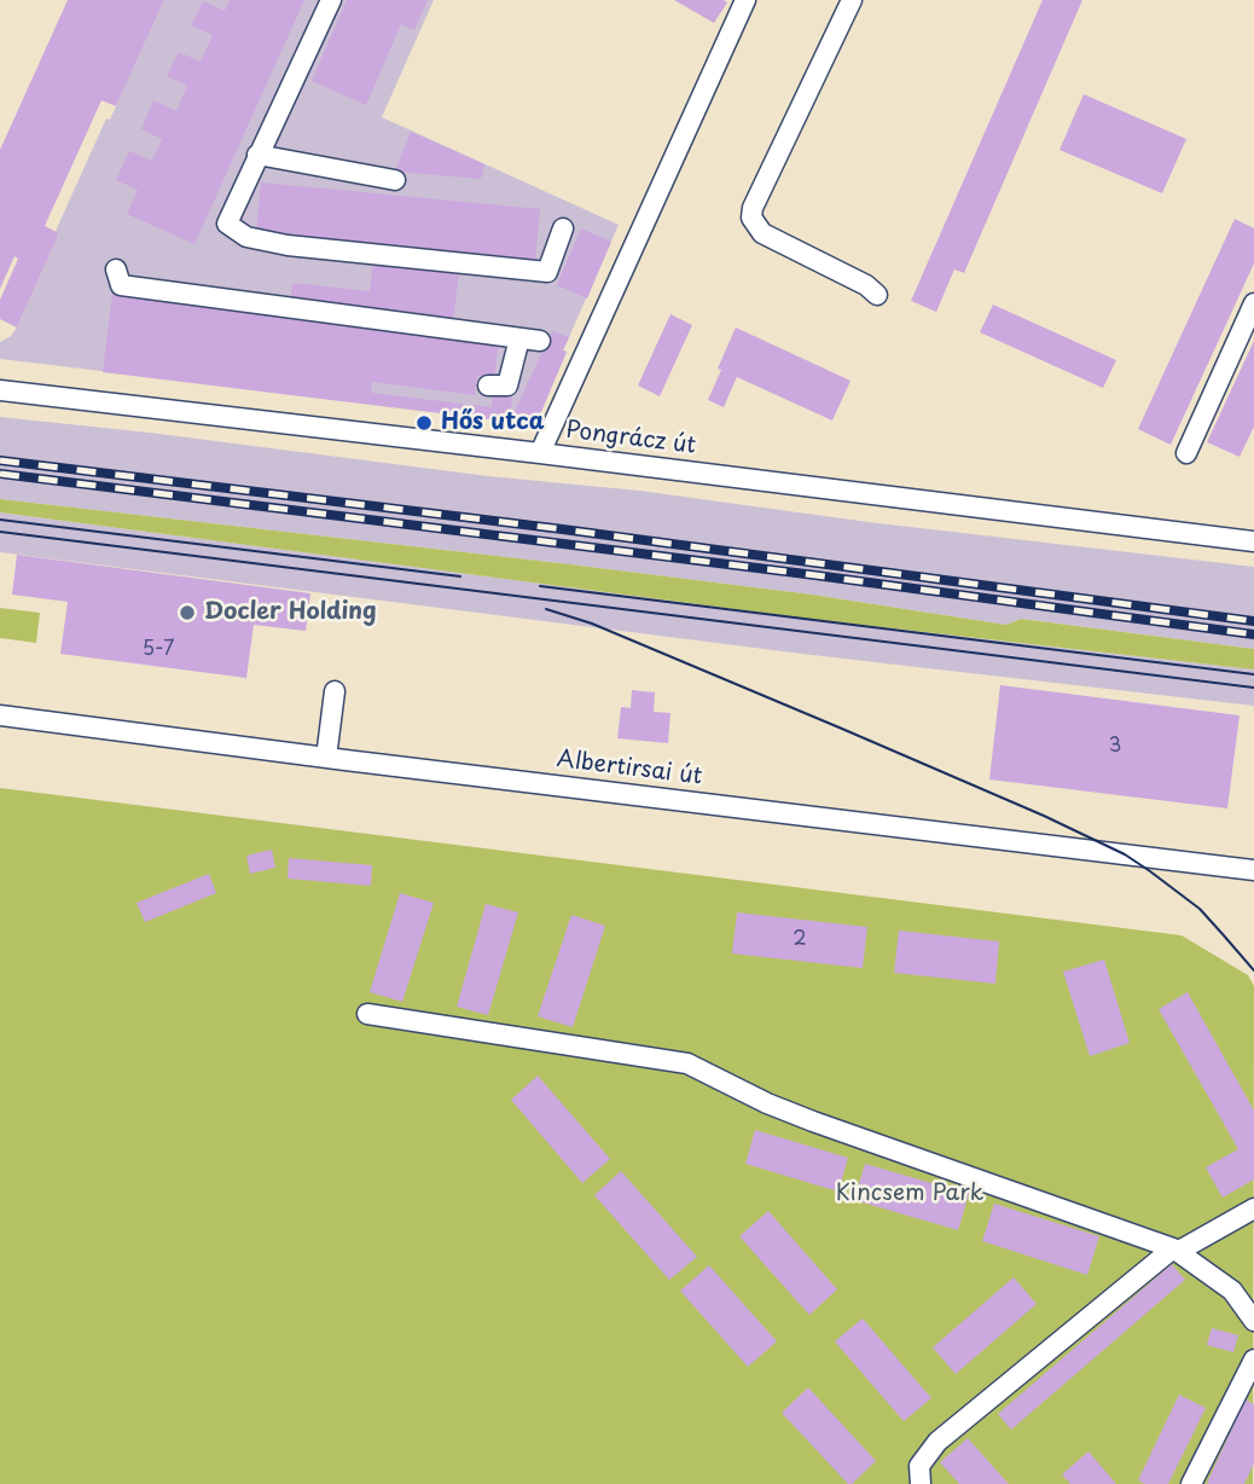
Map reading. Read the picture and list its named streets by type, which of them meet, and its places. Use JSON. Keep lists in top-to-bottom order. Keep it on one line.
{"streets":{"street":["Pongrácz út","Albertirsai út"]},"parks":["Kincsem Park"],"places":["Hős utca","Docler Holding"],"house_numbers":["5-7","3","2"]}
